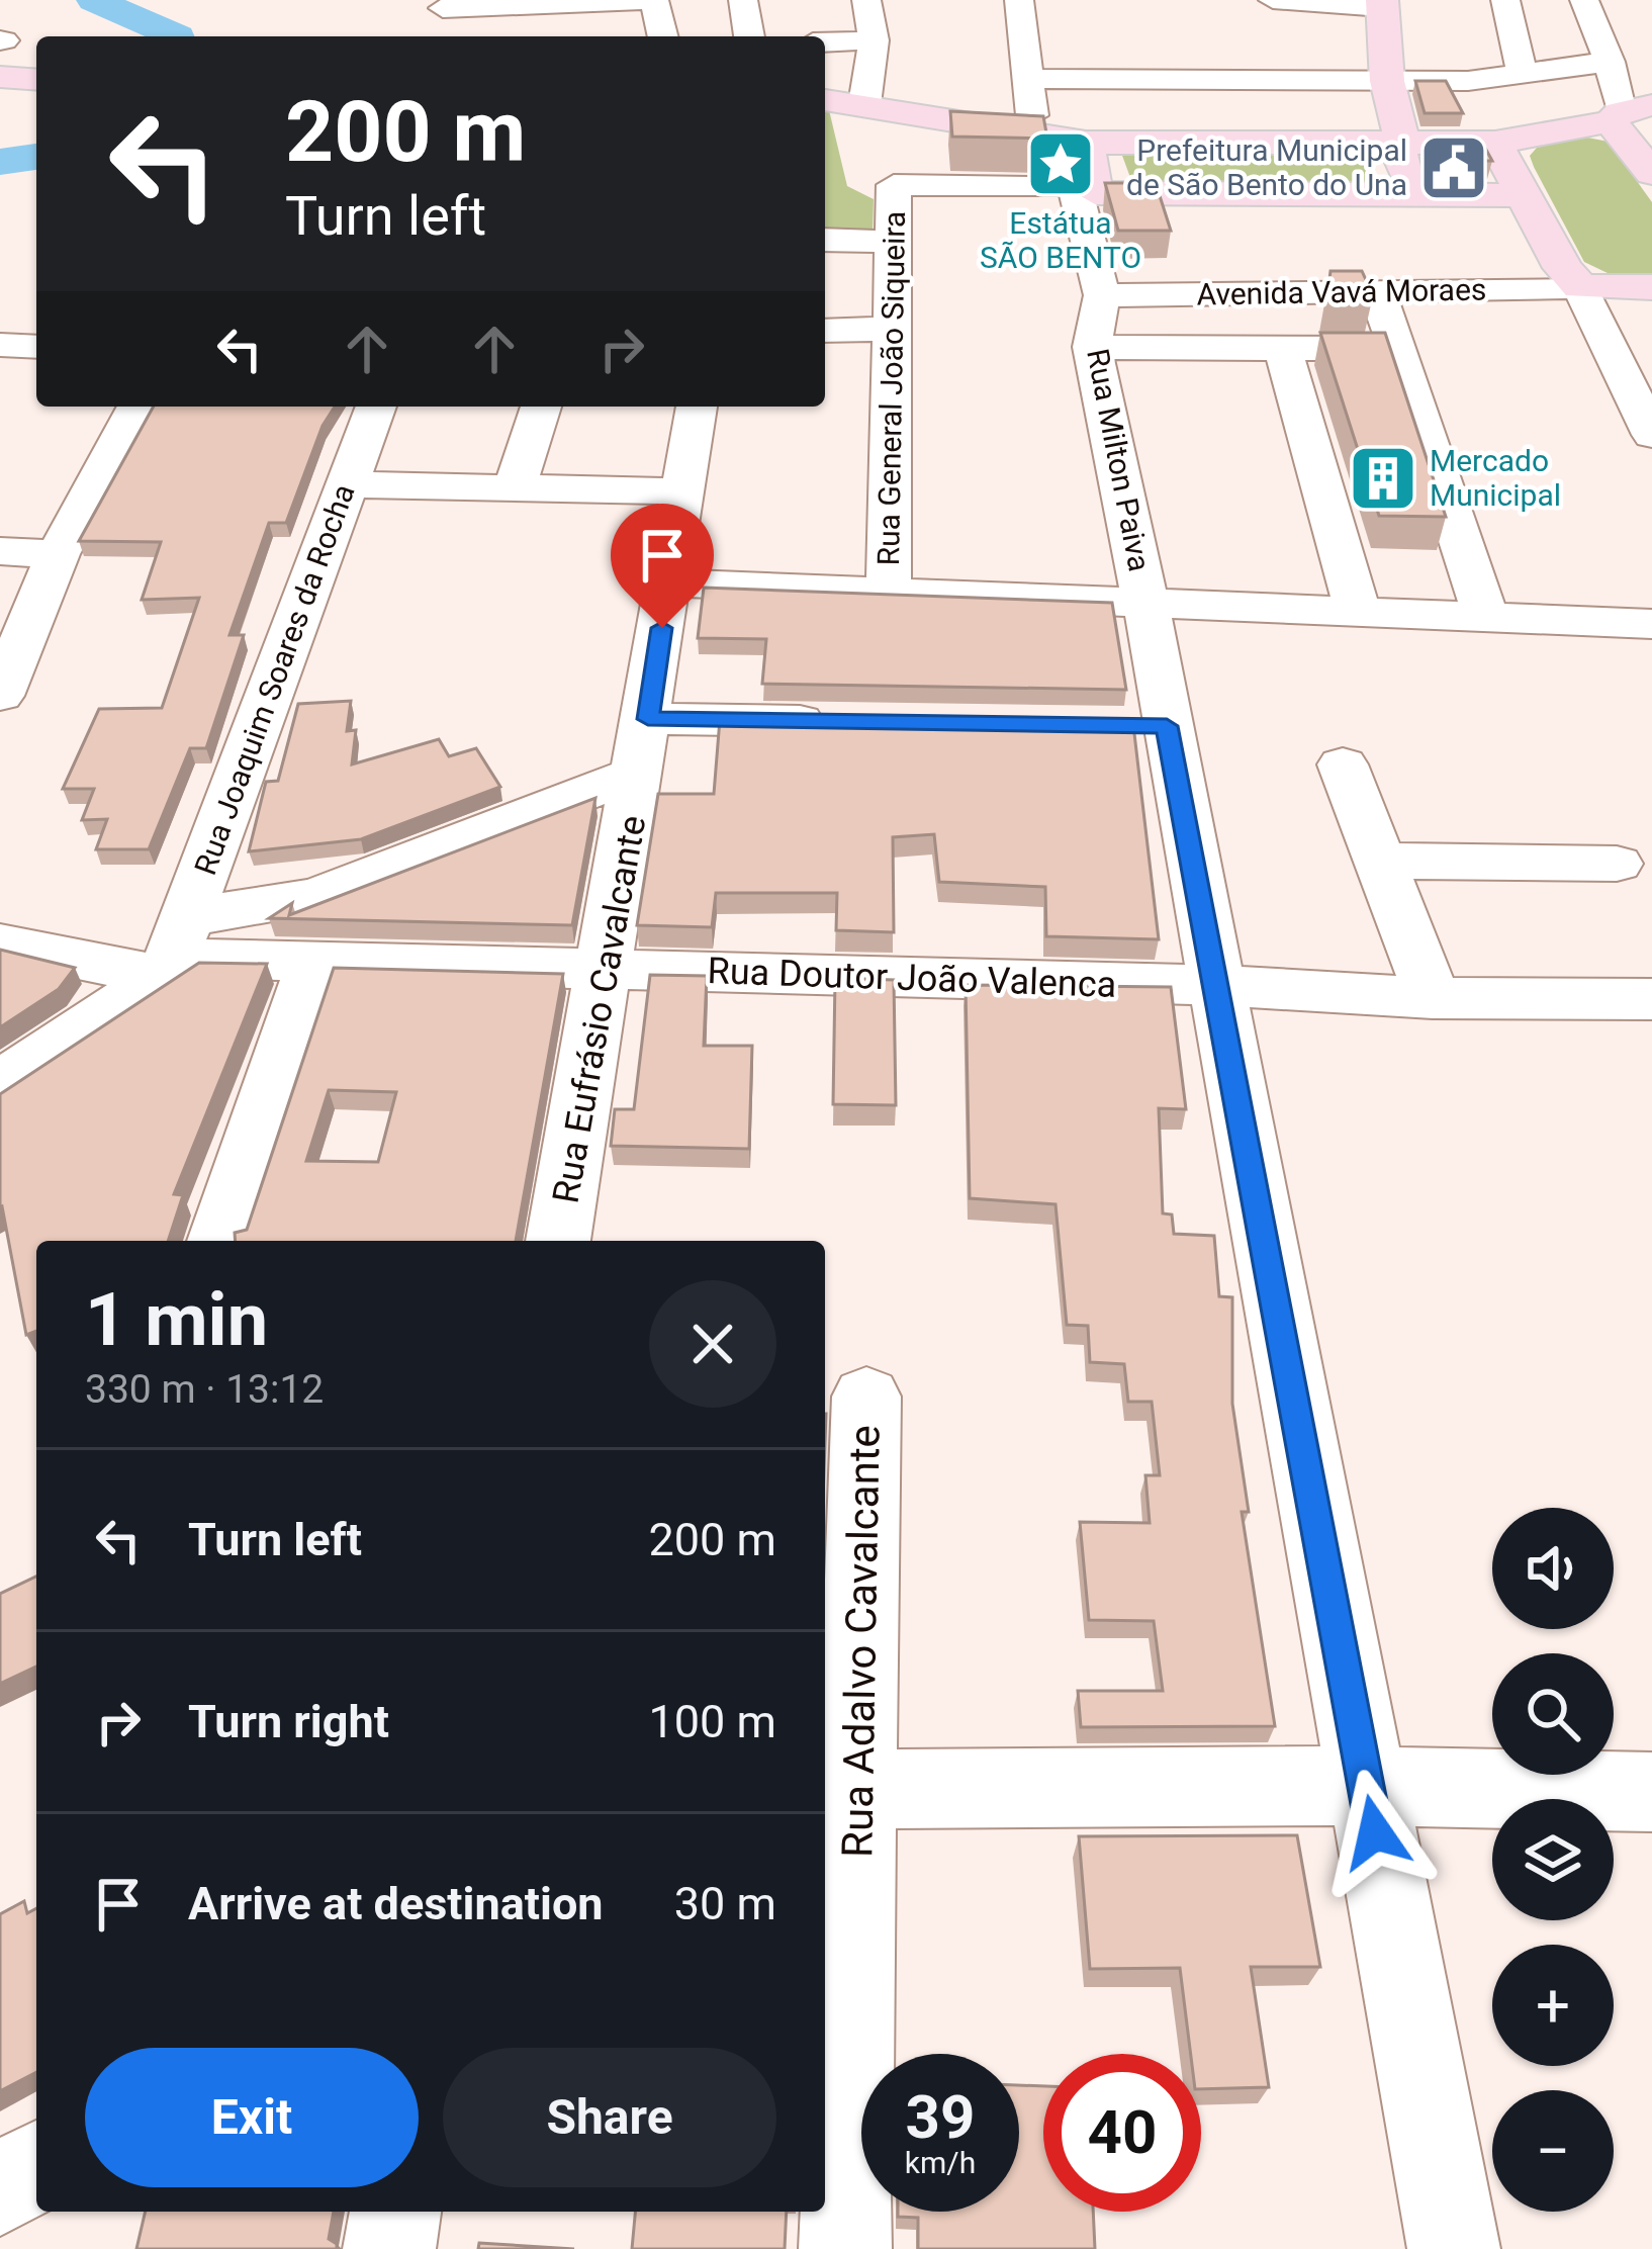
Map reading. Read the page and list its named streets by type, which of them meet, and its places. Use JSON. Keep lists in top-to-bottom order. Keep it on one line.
{"streets":{"street":["Avenida Vavá Moraes","Rua General João Siqueira","Rua Milton Paiva","Rua Joaquim Soares da Rocha","Rua Doutor João Valenca","Rua Eufrásio Cavalcante","Rua Adalvo Cavalcante"]},"crossings":[["Avenida Vavá Moraes","Rua Milton Paiva"],["Rua General João Siqueira","Rua Milton Paiva"],["Rua Milton Paiva","Rua Doutor João Valenca"],["Rua Joaquim Soares da Rocha","Rua Doutor João Valenca"],["Rua Doutor João Valenca","Rua Eufrásio Cavalcante"]],"places":{"place":["Estátua SÃO BENTO"],"public building":["Prefeitura Municipal de São Bento do Una"],"building":["Mercado Municipal"]},"page":{"turn":["200 m","Turn left"],"heading":["1 min","330 m · 13:12"],"list":[{"name":"Turn left","value":"200 m"},{"name":"Turn right","value":"100 m"},{"name":"Arrive at destination","value":"30 m"}],"map_buttons":["+","−"],"buttons":["Exit","Share"],"speed":"39 km/h","limit":"40"}}
